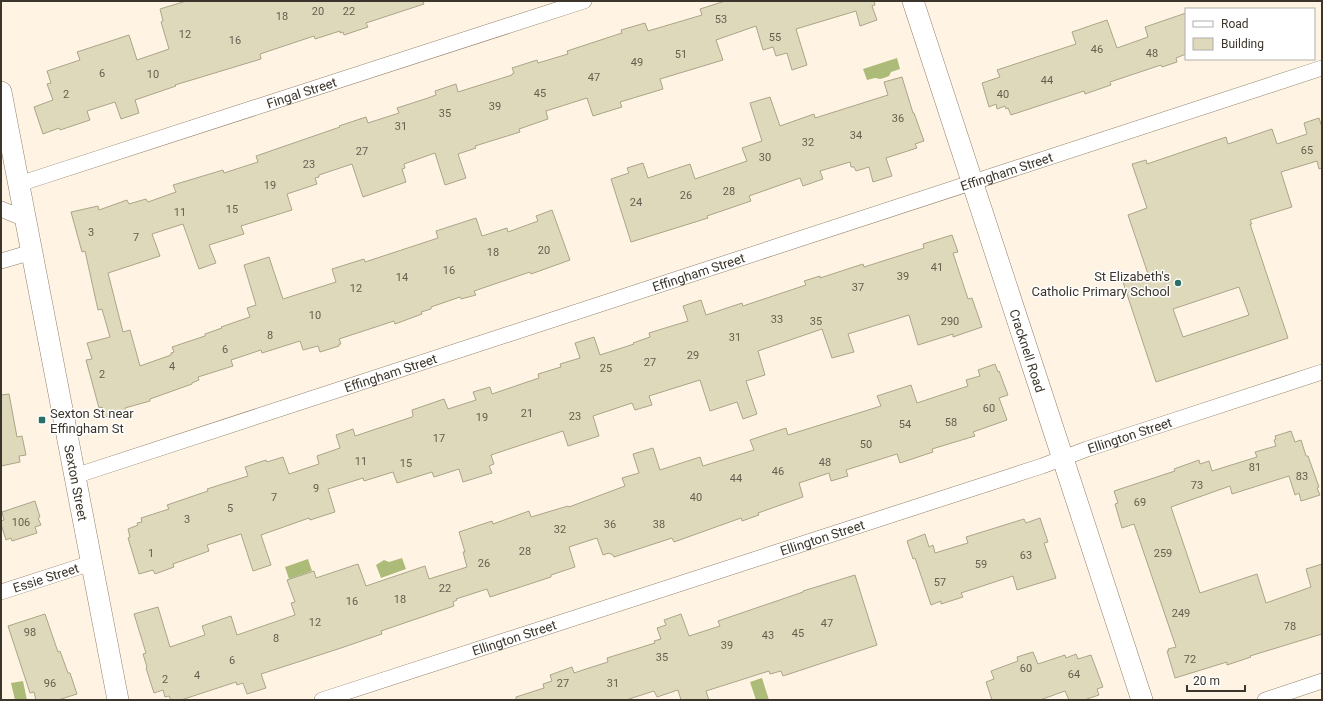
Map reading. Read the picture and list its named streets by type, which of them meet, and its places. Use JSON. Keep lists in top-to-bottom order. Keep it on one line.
{"streets":{"street":["Fingal Street","Effingham Street","Cracknell Road","Ellington Street","Sexton Street","Essie Street"]},"crossings":[["Fingal Street","Sexton Street"],["Effingham Street","Cracknell Road"],["Effingham Street","Sexton Street"],["Cracknell Road","Ellington Street"],["Sexton Street","Essie Street"]],"places":{"other":["St Elizabeth's Catholic Primary School"],"transit":["Sexton St near Effingham St"]},"house_numbers":["20","22","18","53","12","55","16","46","48","51","49","6","10","47","44","45","2","40","39","35","36","31","34","32","65","27","30","23","19","28","26","24","15","11","3","7","20","18","41","16","39","14","37","12","10","33","35","290","8","31","6","29","27","4","25","2","60","21","23","19","58","54","17","50","11","48","15","81","46","83","44","73","9","7","40","69","5","3","106","36","38","32","28","1","259","63","26","59","57","22","18","16","249","12","47","78","98","45","43","8","39","35","72","6","60","64","4","2","96","27","31"],"legend":["Road","Building"],"scale_bar":"20 m"}
